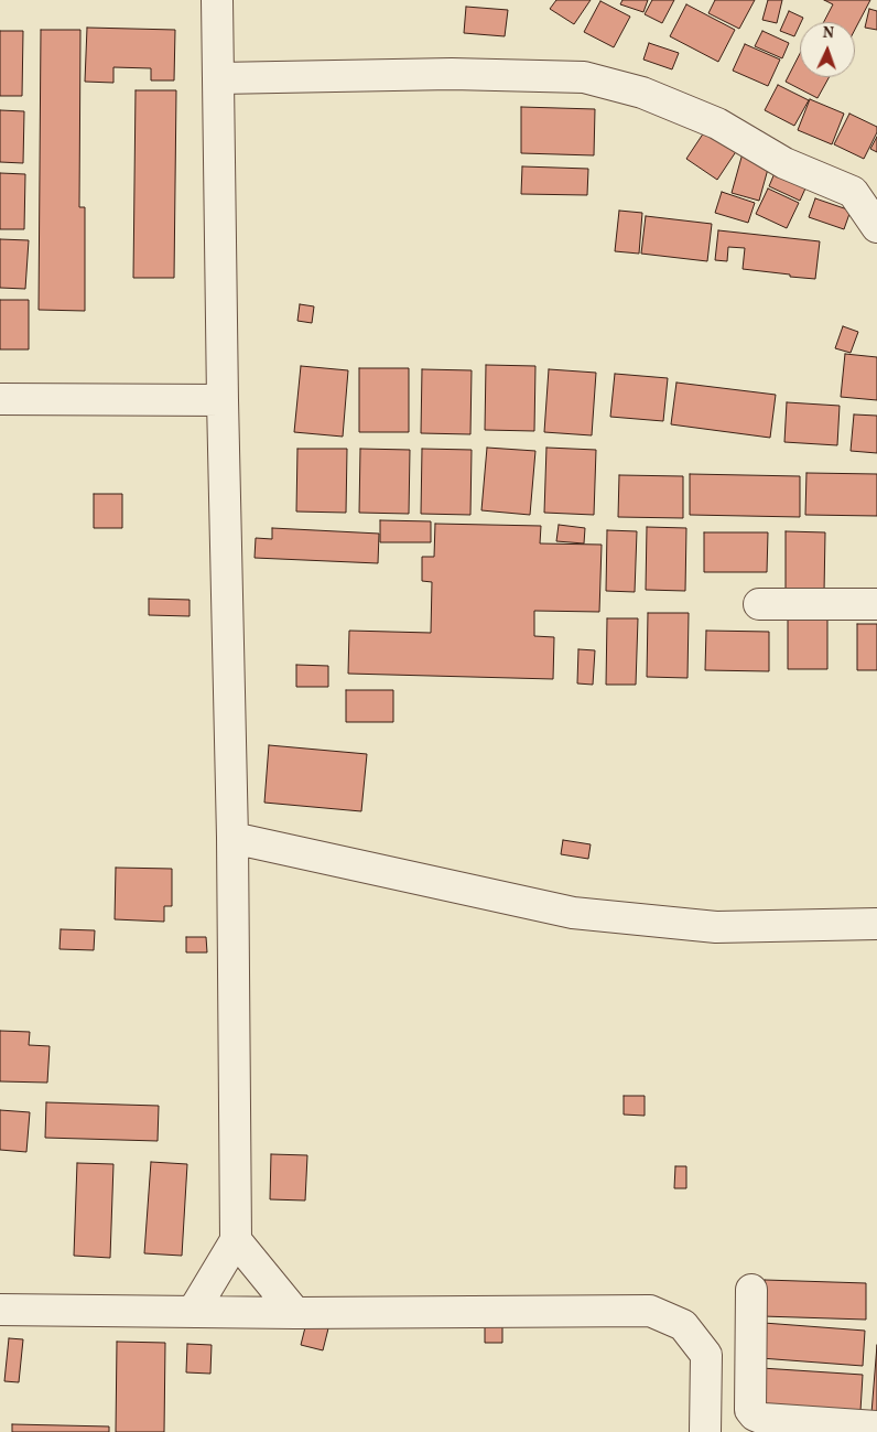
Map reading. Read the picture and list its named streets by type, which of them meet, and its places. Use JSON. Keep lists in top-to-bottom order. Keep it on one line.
{"north":"top"}
